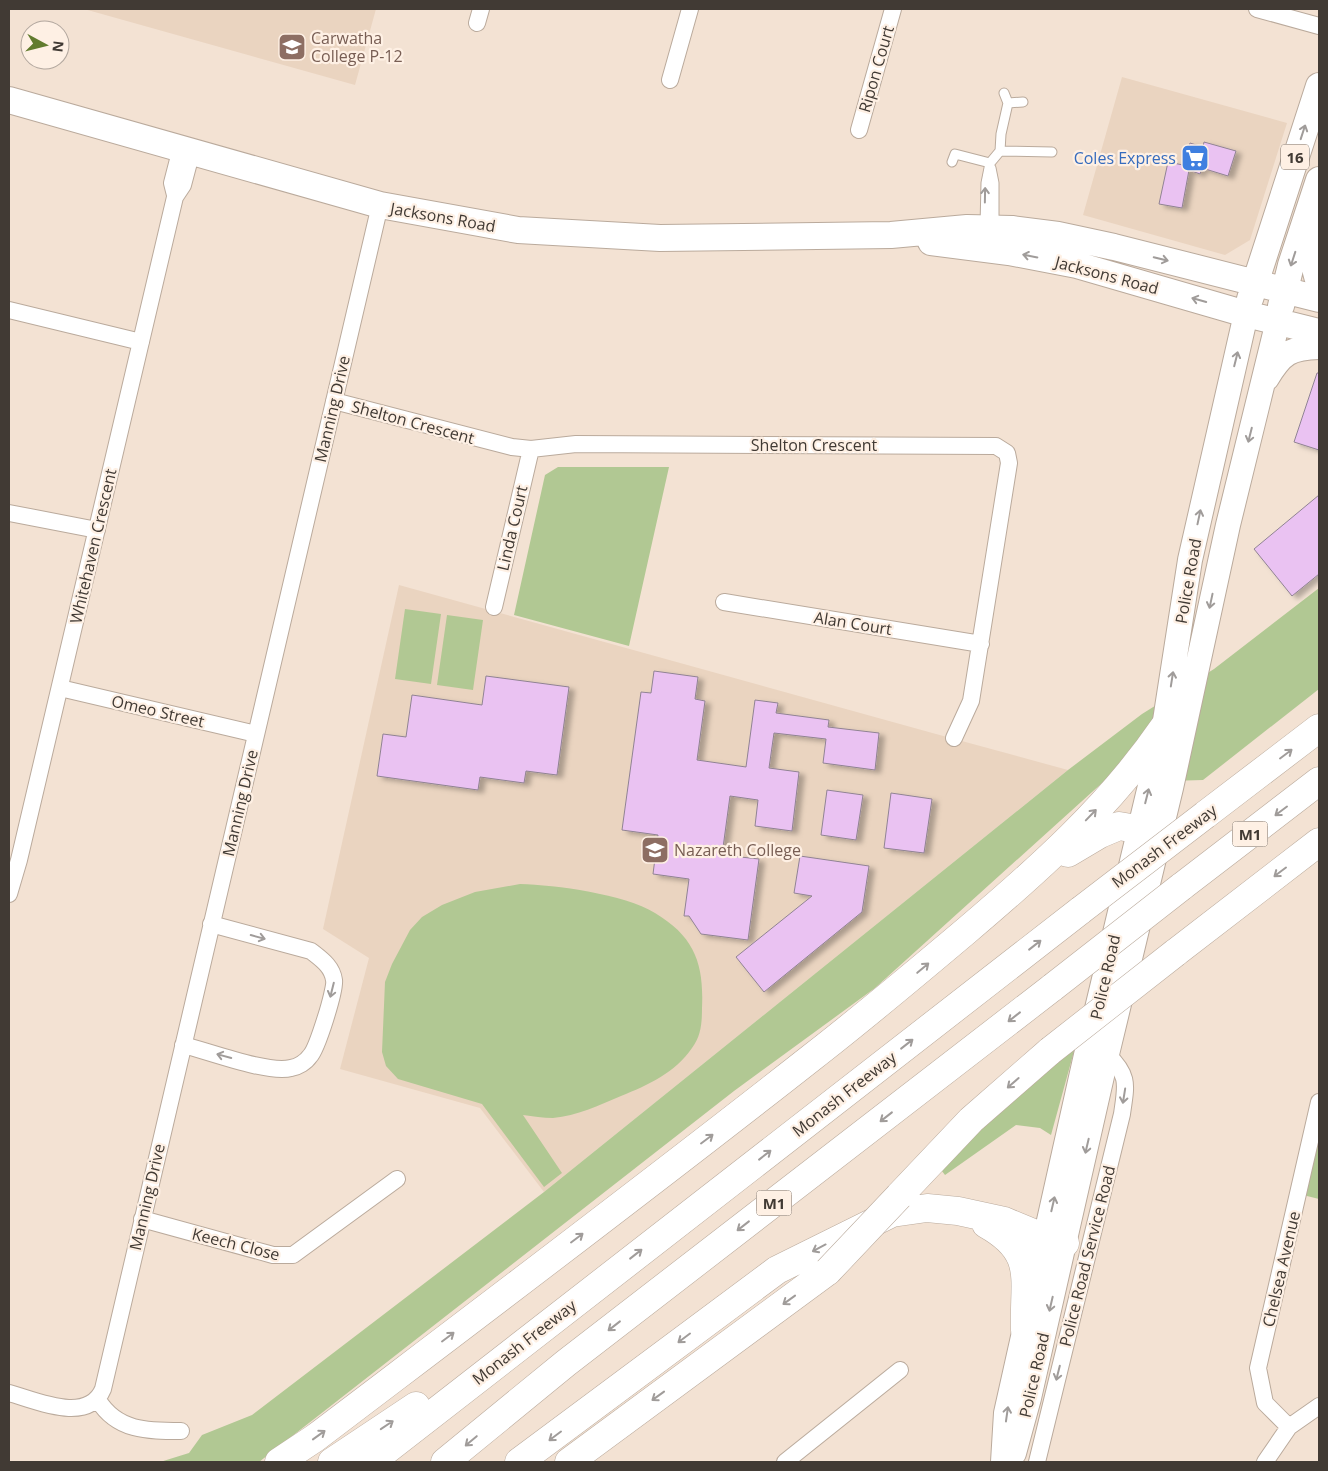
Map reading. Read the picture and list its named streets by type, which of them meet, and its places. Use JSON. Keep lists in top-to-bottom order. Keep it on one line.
{"streets":{"highway":["M1","Monash Freeway"],"main road":["16","Jacksons Road","Police Road"],"street":["Ripon Court","Manning Drive","Shelton Crescent","Linda Court","Whitehaven Crescent","Alan Court","Omeo Street","Keech Close","Police Road Service Road","Chelsea Avenue"]},"crossings":[["Jacksons Road","Manning Drive"],["Jacksons Road","Whitehaven Crescent"],["Jacksons Road","Police Road"],["Manning Drive","Shelton Crescent"],["Manning Drive","Omeo Street"],["Manning Drive","Keech Close"],["Shelton Crescent","Linda Court"],["Shelton Crescent","Alan Court"],["Whitehaven Crescent","Omeo Street"],["Police Road","Police Road Service Road"]],"one_way":["Police Road Service Road"],"places":{"school or university":["Carwatha College P-12","Nazareth College"],"supermarket":["Coles Express"]},"north":"right"}
